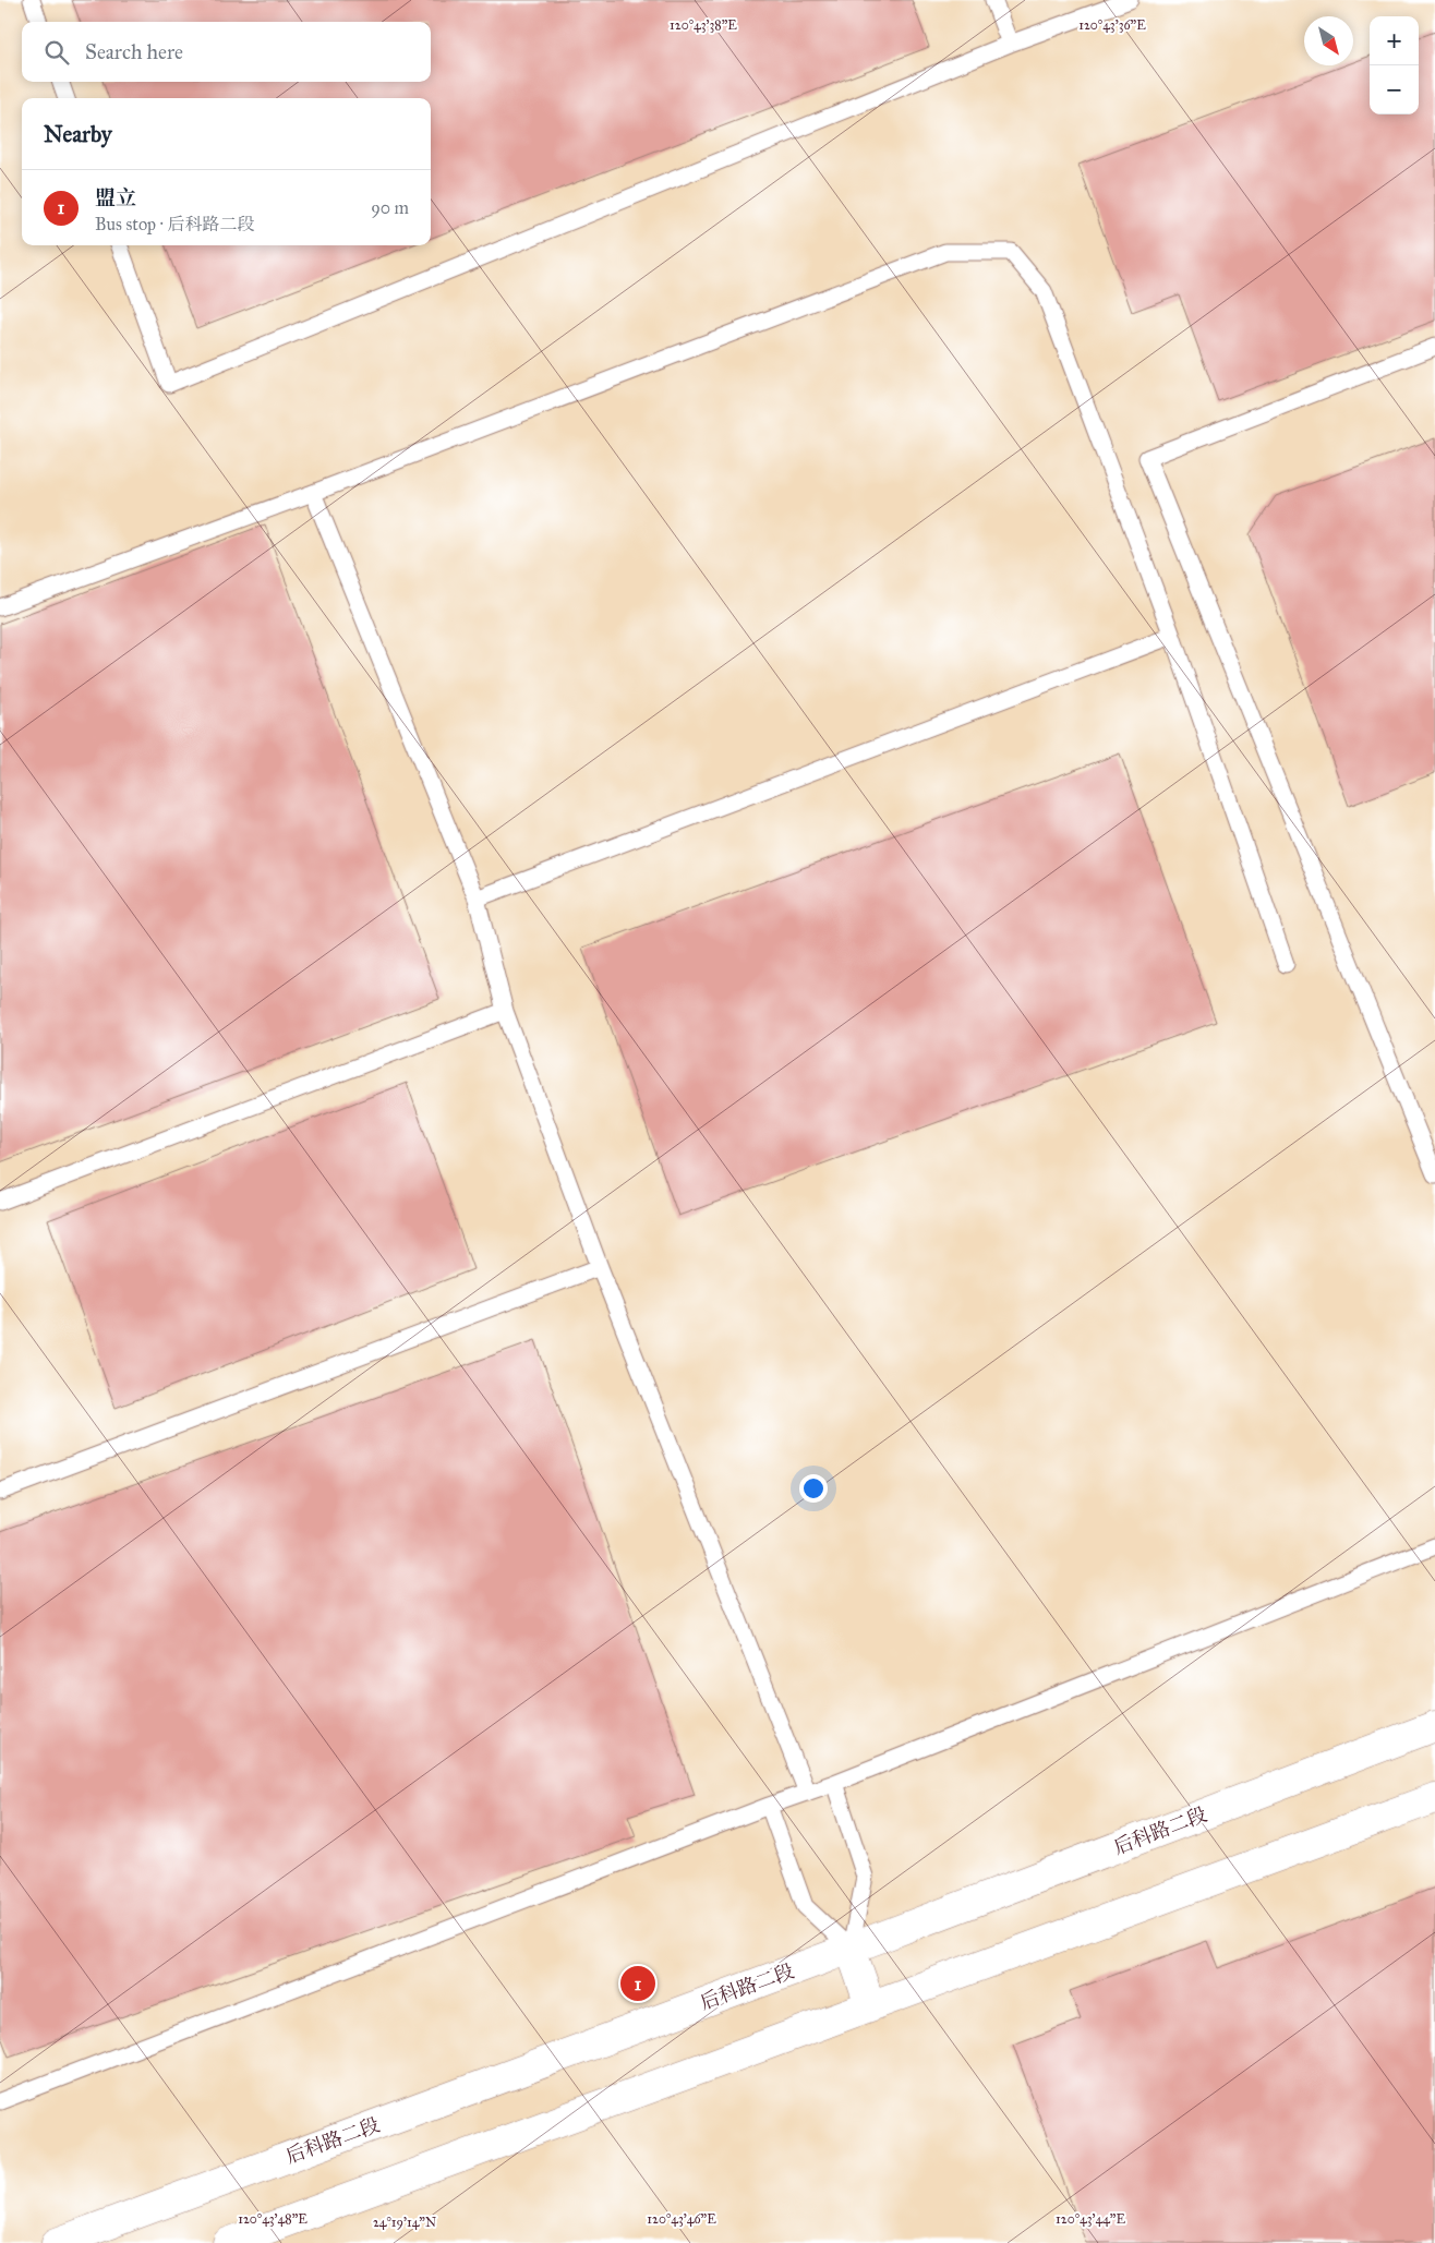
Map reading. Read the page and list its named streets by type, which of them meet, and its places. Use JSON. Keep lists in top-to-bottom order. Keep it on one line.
{"streets":{"street":["后科路二段"]},"north":"bottom right","page":{"map_buttons":["+","−"],"search":"Search here","heading":"Nearby","list":[{"mark":"1","name":"盟立","note":"Bus stop · 后科路二段","value":"90 m"}],"pins":"1"},"coordinates":["120°43'38\"E","120°43'36\"E","120°43'48\"E","120°43'46\"E","120°43'44\"E","24°19'14\"N"]}
